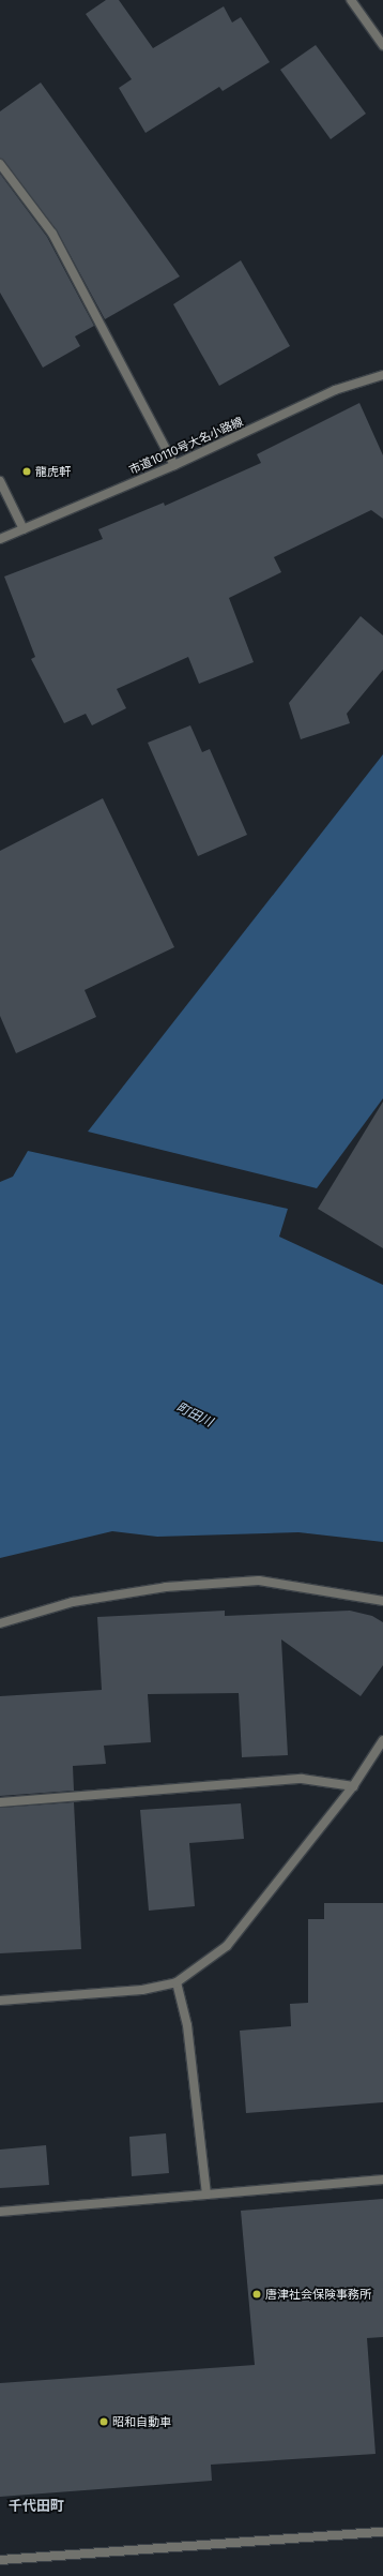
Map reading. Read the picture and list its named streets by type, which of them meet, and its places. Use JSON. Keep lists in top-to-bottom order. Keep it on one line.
{"streets":{"street":["市道10110号大名小路線"]},"districts":["千代田町"],"water":["町田川"],"places":["龍虎軒","唐津社会保険事務所","昭和自動車"]}
